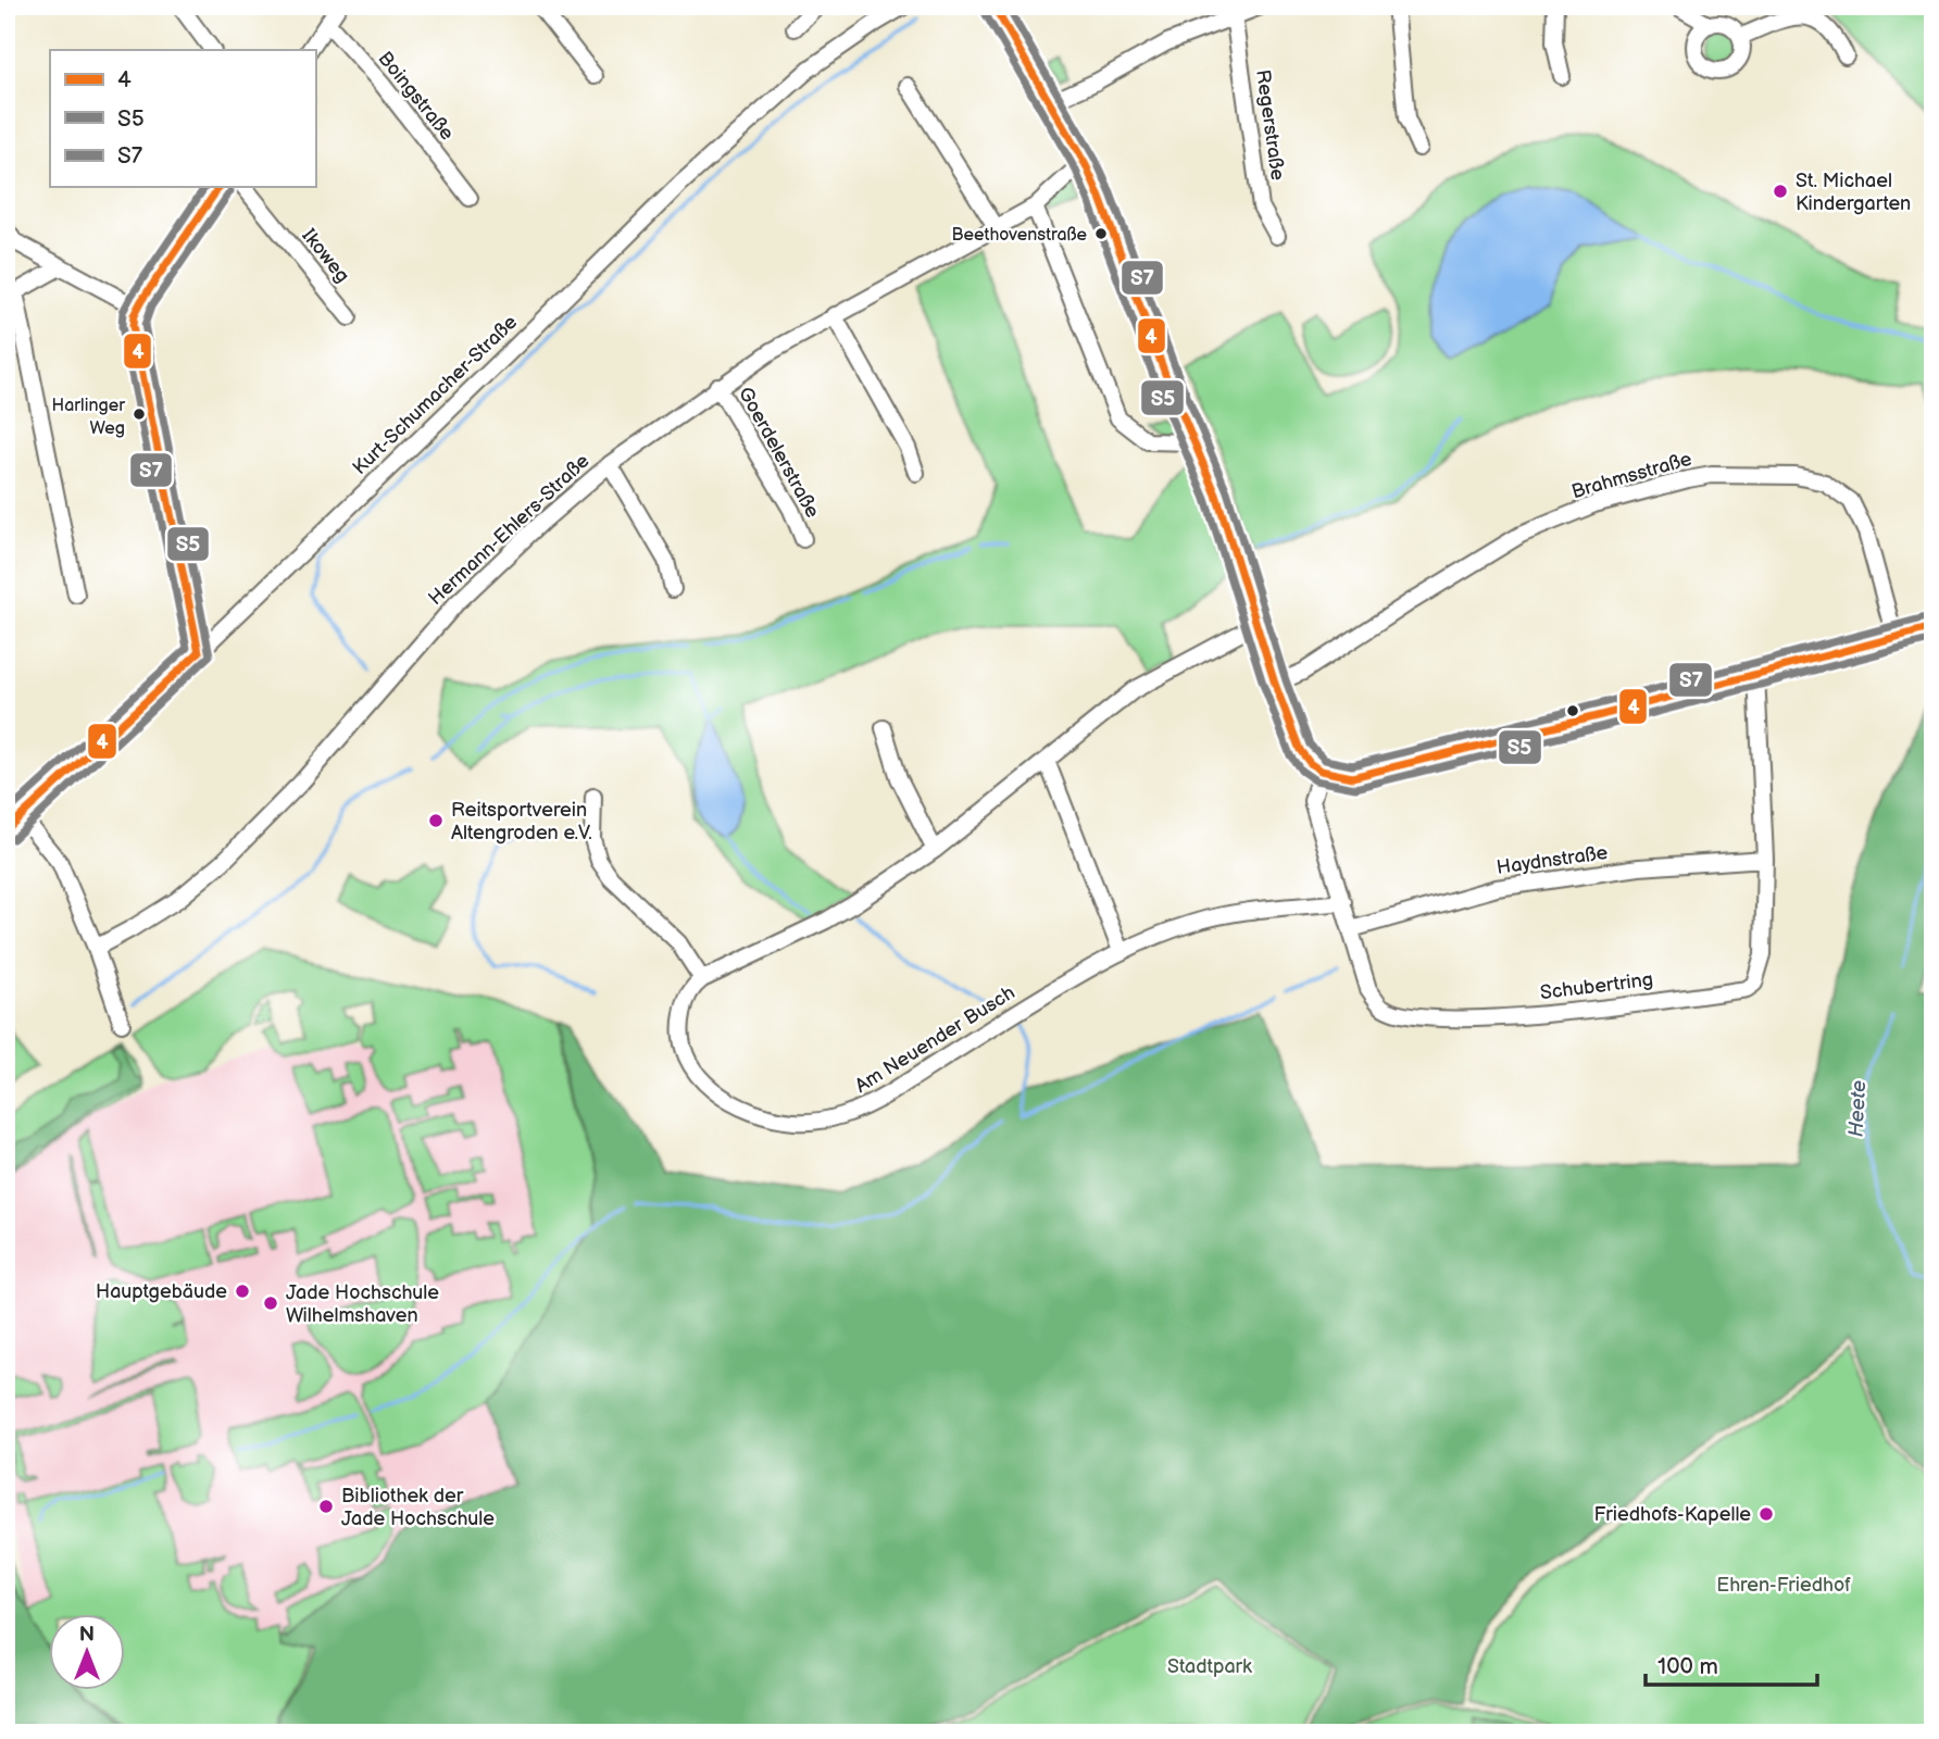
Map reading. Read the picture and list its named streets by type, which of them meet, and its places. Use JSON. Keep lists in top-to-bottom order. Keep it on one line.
{"streets":{"street":["Boingstraße","Regerstraße","Ikoweg","Kurt-Schumacher-Straße","Goerdelerstraße","Brahmsstraße","Hermann-Ehlers-Straße","Haydnstraße","Schubertring","Am Neuender Busch"]},"crossings":[["Goerdelerstraße","Hermann-Ehlers-Straße"],["Haydnstraße","Schubertring"],["Schubertring","Am Neuender Busch"]],"water":["Heete"],"parks":["Ehren-Friedhof","Stadtpark"],"places":["St. Michael Kindergarten","Beethovenstraße","Harlinger Weg","Reitsportverein Altengroden e.V.","Hauptgebäude","Jade Hochschule Wilhelmshaven","Bibliothek der Jade Hochschule","Friedhofs-Kapelle"],"lines":["transit line 4","transit line S7","transit line S5"],"legend":["4","S5","S7"],"scale_bar":"100 m","north":"top"}
